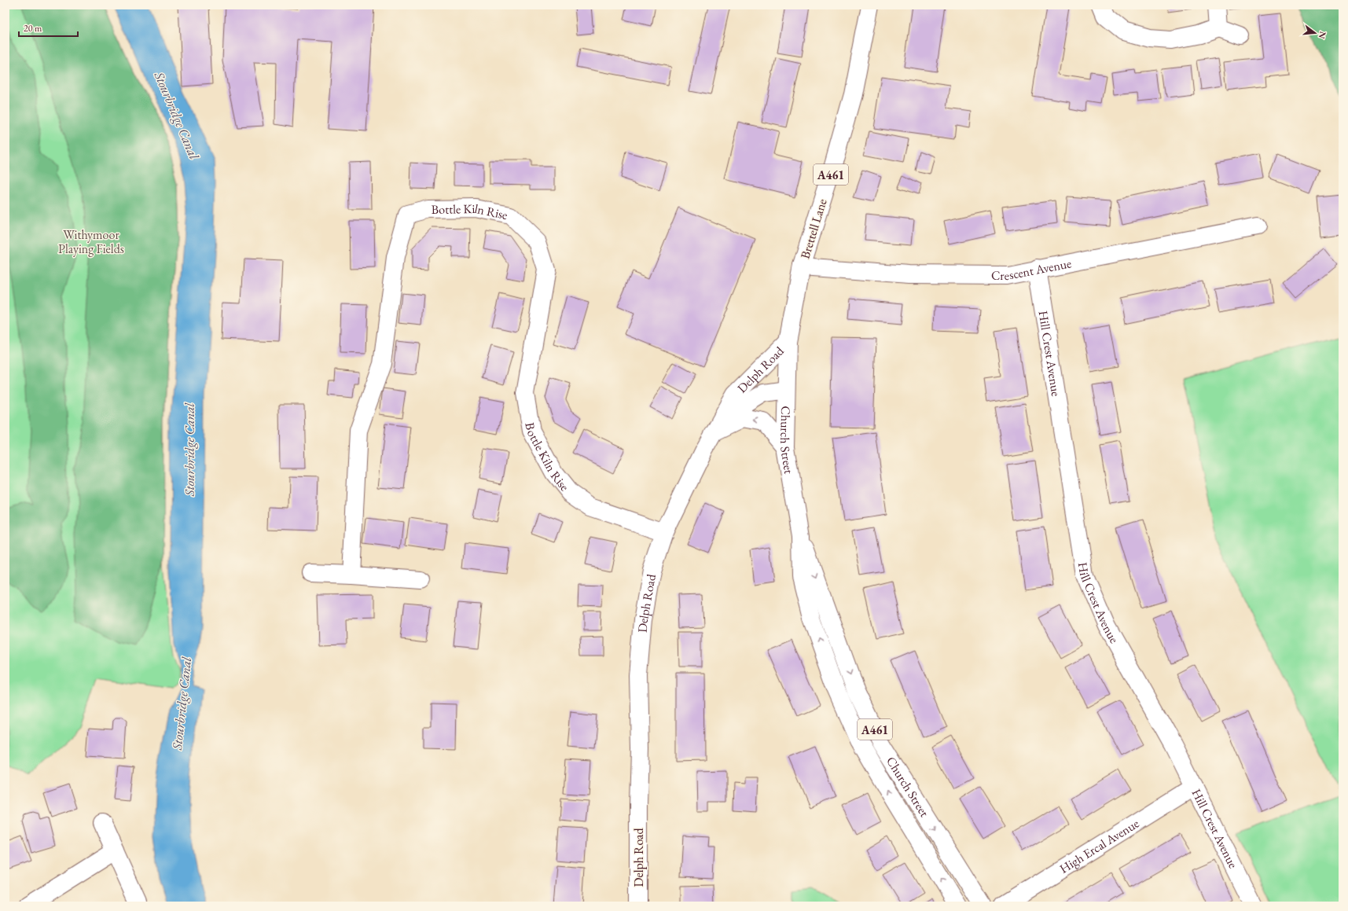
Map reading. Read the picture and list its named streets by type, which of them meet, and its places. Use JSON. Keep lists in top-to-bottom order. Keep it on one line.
{"streets":{"street":["A461","Bottle Kiln Rise","Brettell Lane","Crescent Avenue","Hill Crest Avenue","Delph Road","Church Street","High Ercal Avenue"]},"crossings":[["Bottle Kiln Rise","Delph Road"],["Brettell Lane","Crescent Avenue"],["Brettell Lane","Delph Road"],["Brettell Lane","Church Street"],["Crescent Avenue","Hill Crest Avenue"],["Hill Crest Avenue","High Ercal Avenue"],["Delph Road","Church Street"]],"water":["Stourbridge Canal"],"parks":["Withymoor Playing Fields"],"scale_bar":"20 m","north":"right"}
